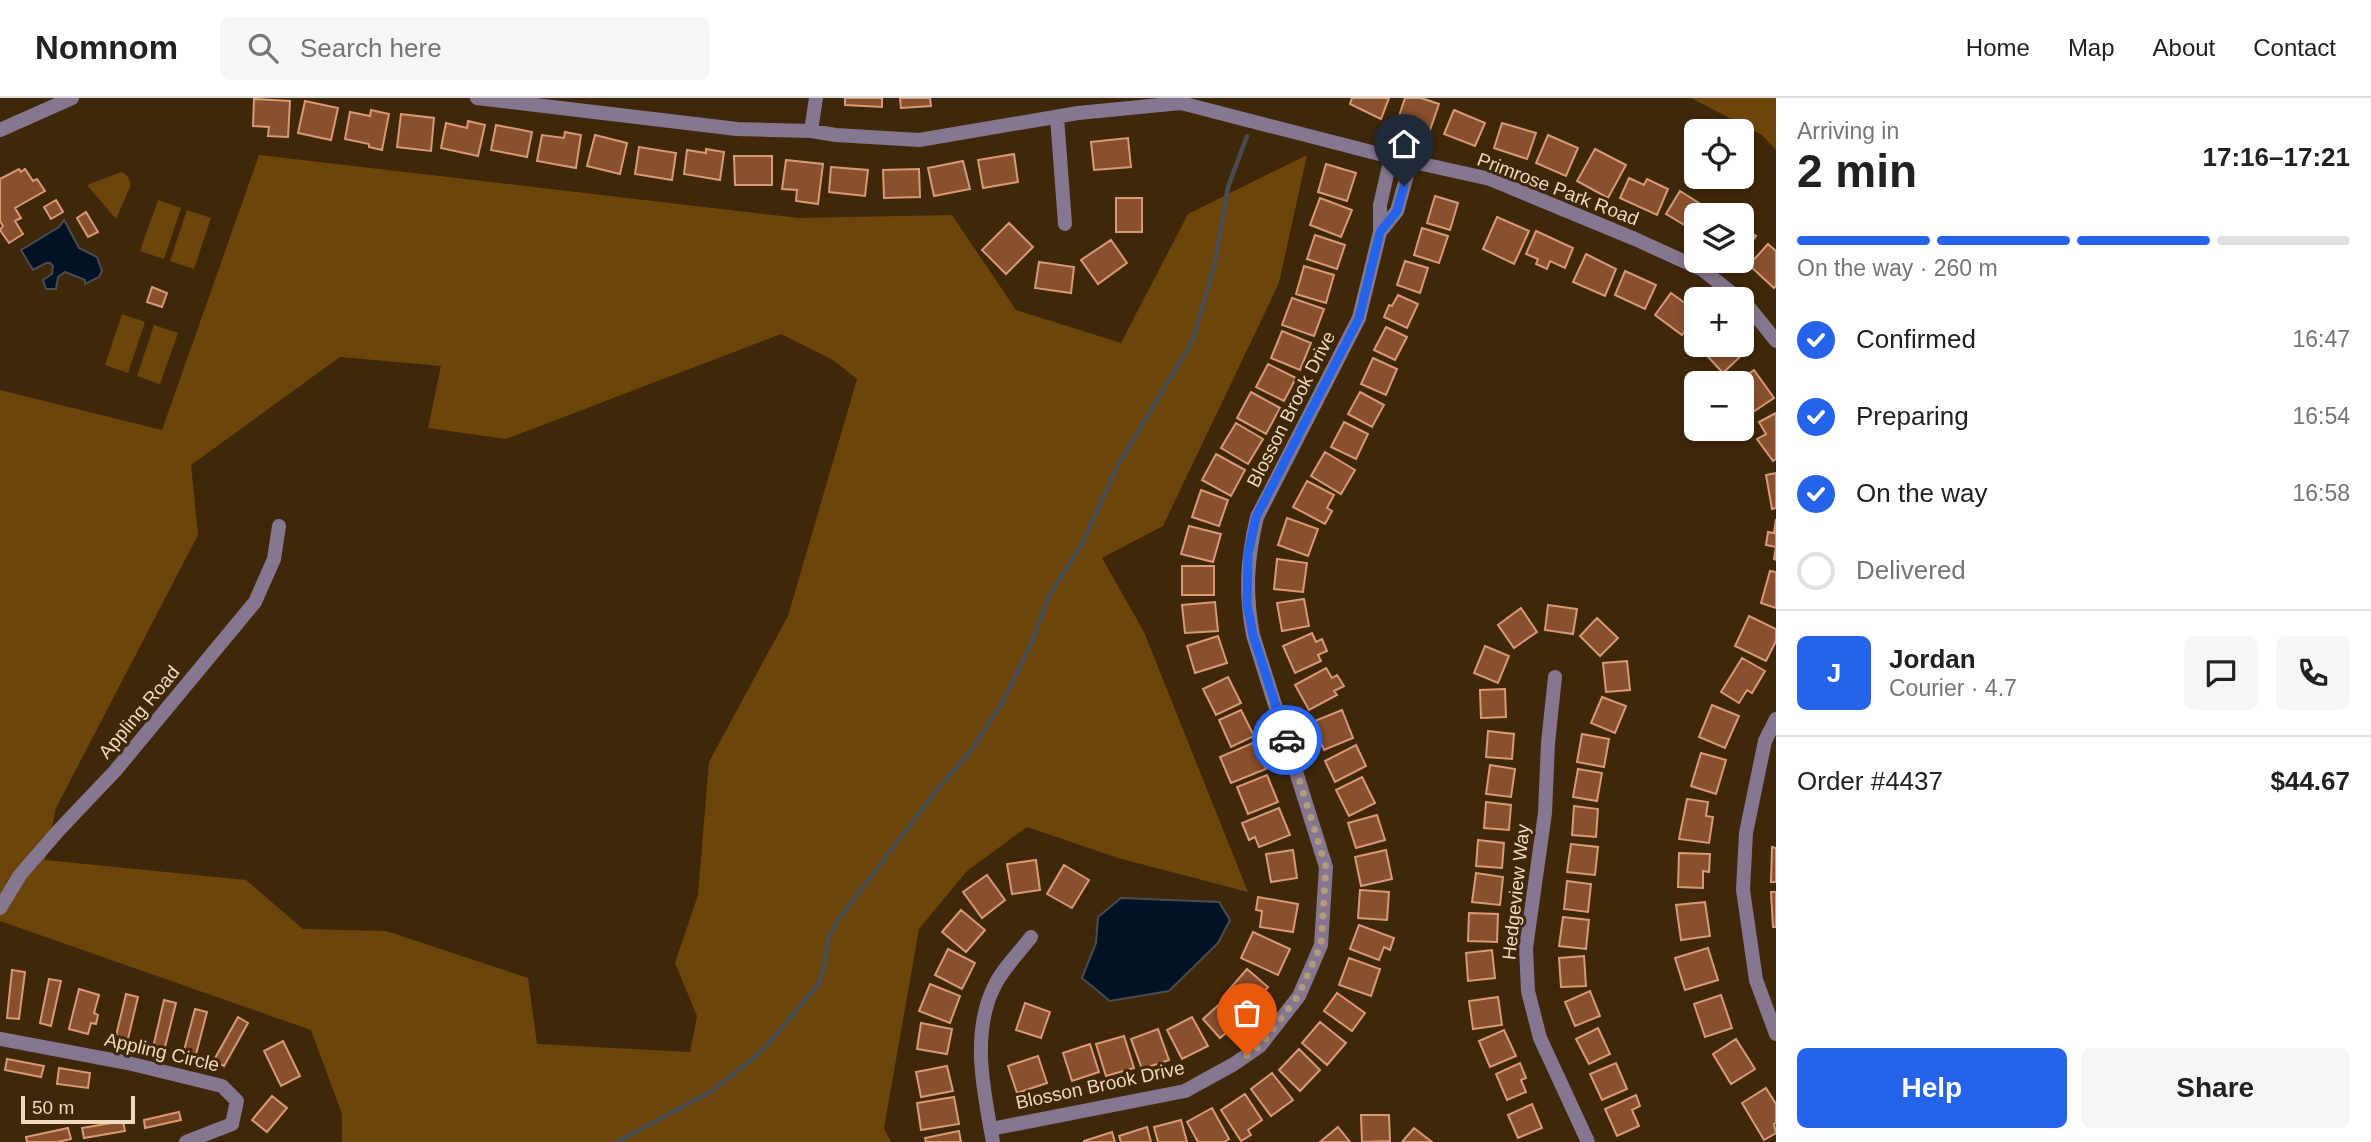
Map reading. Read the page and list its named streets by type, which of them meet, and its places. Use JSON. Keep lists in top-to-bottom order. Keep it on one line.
{"streets":{"street":["Primrose Park Road","Blosson Brook Drive","Appling Road","Hedgeview Way","Appling Circle"]},"crossings":[["Primrose Park Road","Blosson Brook Drive"]],"scale_bar":"50 m","page":{"header":"Nomnom","search":"Search here","nav":["Home","Map","About","Contact"],"heading":["2 min","Arriving in","17:16–17:21"],"panel":["Jordan","Courier · 4.7","Order #4437","$44.67"],"map_buttons":["+","−"],"bar":"On the way · 260 m","list":[["Confirmed","16:47"],["Preparing","16:54"],["On the way","16:58"],"Delivered"],"round":"J","buttons":["Help","Share"],"scale":"50 m"}}
